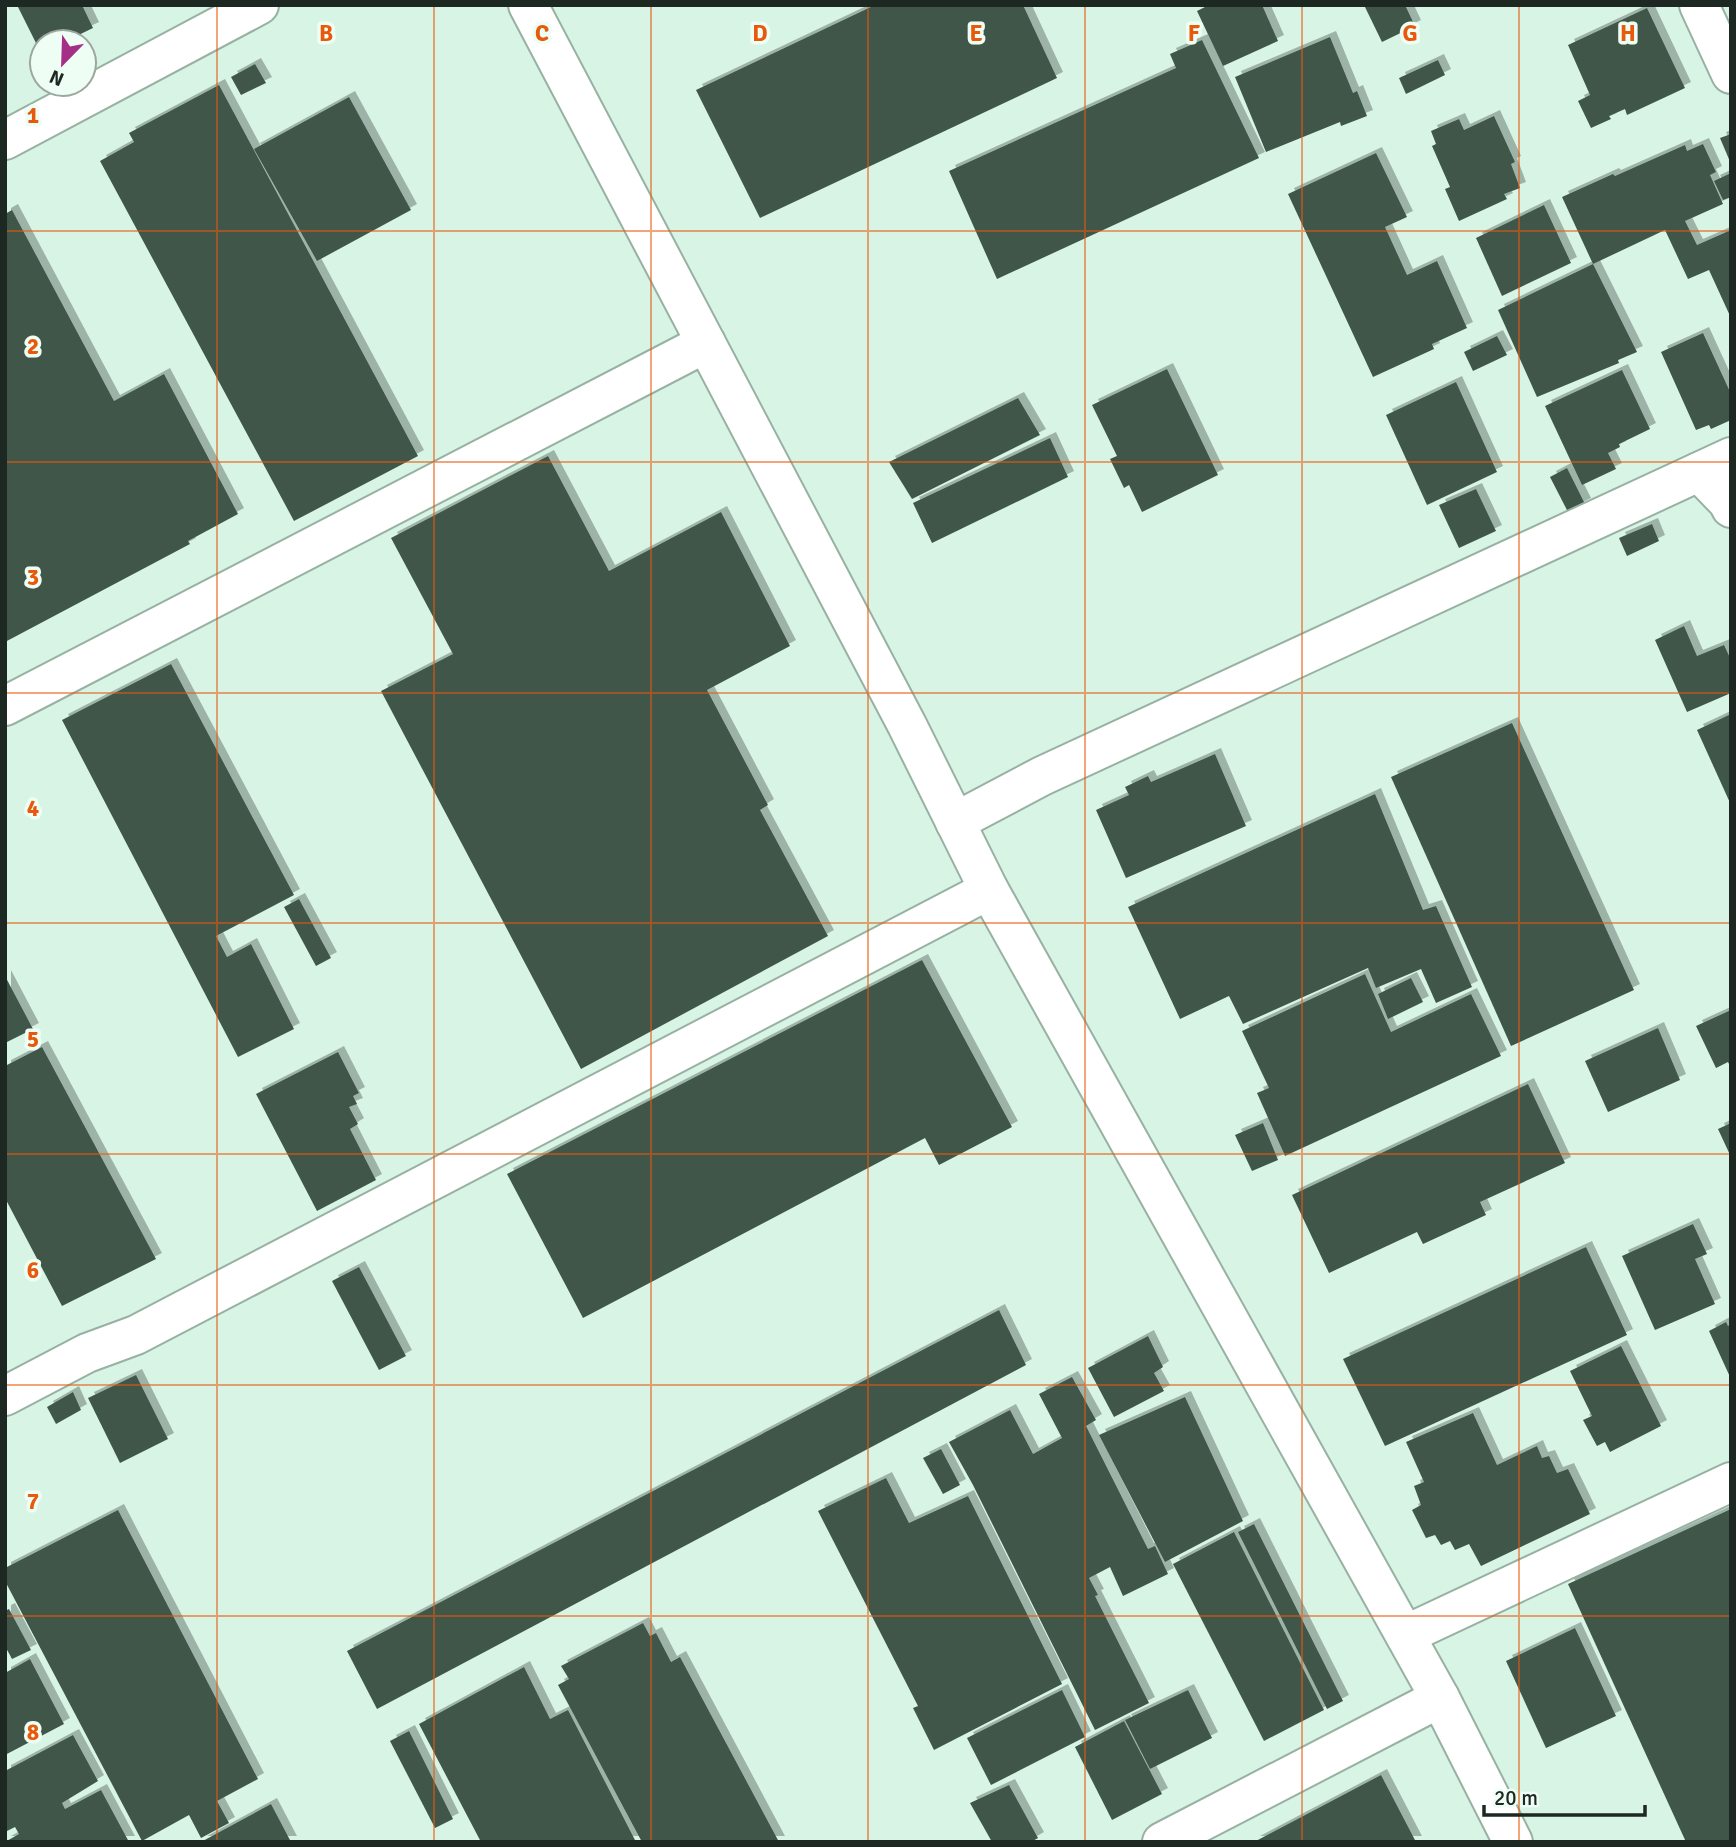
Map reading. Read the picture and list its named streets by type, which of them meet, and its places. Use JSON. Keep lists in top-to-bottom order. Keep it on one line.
{"scale_bar":"20 m","north":"bottom left","grid":{"columns":["B","C","D","E","F","G","H"],"rows":["1","2","3","4","5","6","7","8"]}}
